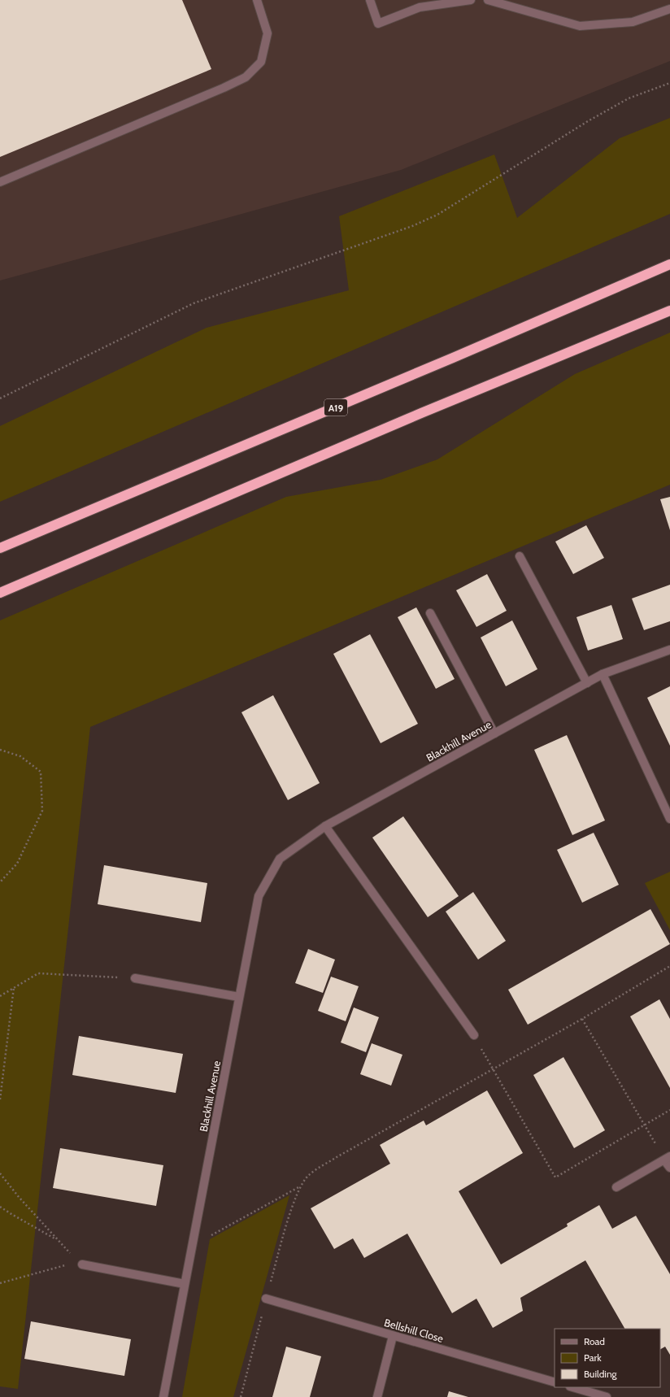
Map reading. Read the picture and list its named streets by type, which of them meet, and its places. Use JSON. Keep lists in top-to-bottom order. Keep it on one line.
{"streets":{"highway":["A19"],"street":["Blackhill Avenue","Bellshill Close"]},"legend":["Road","Park","Building"]}
